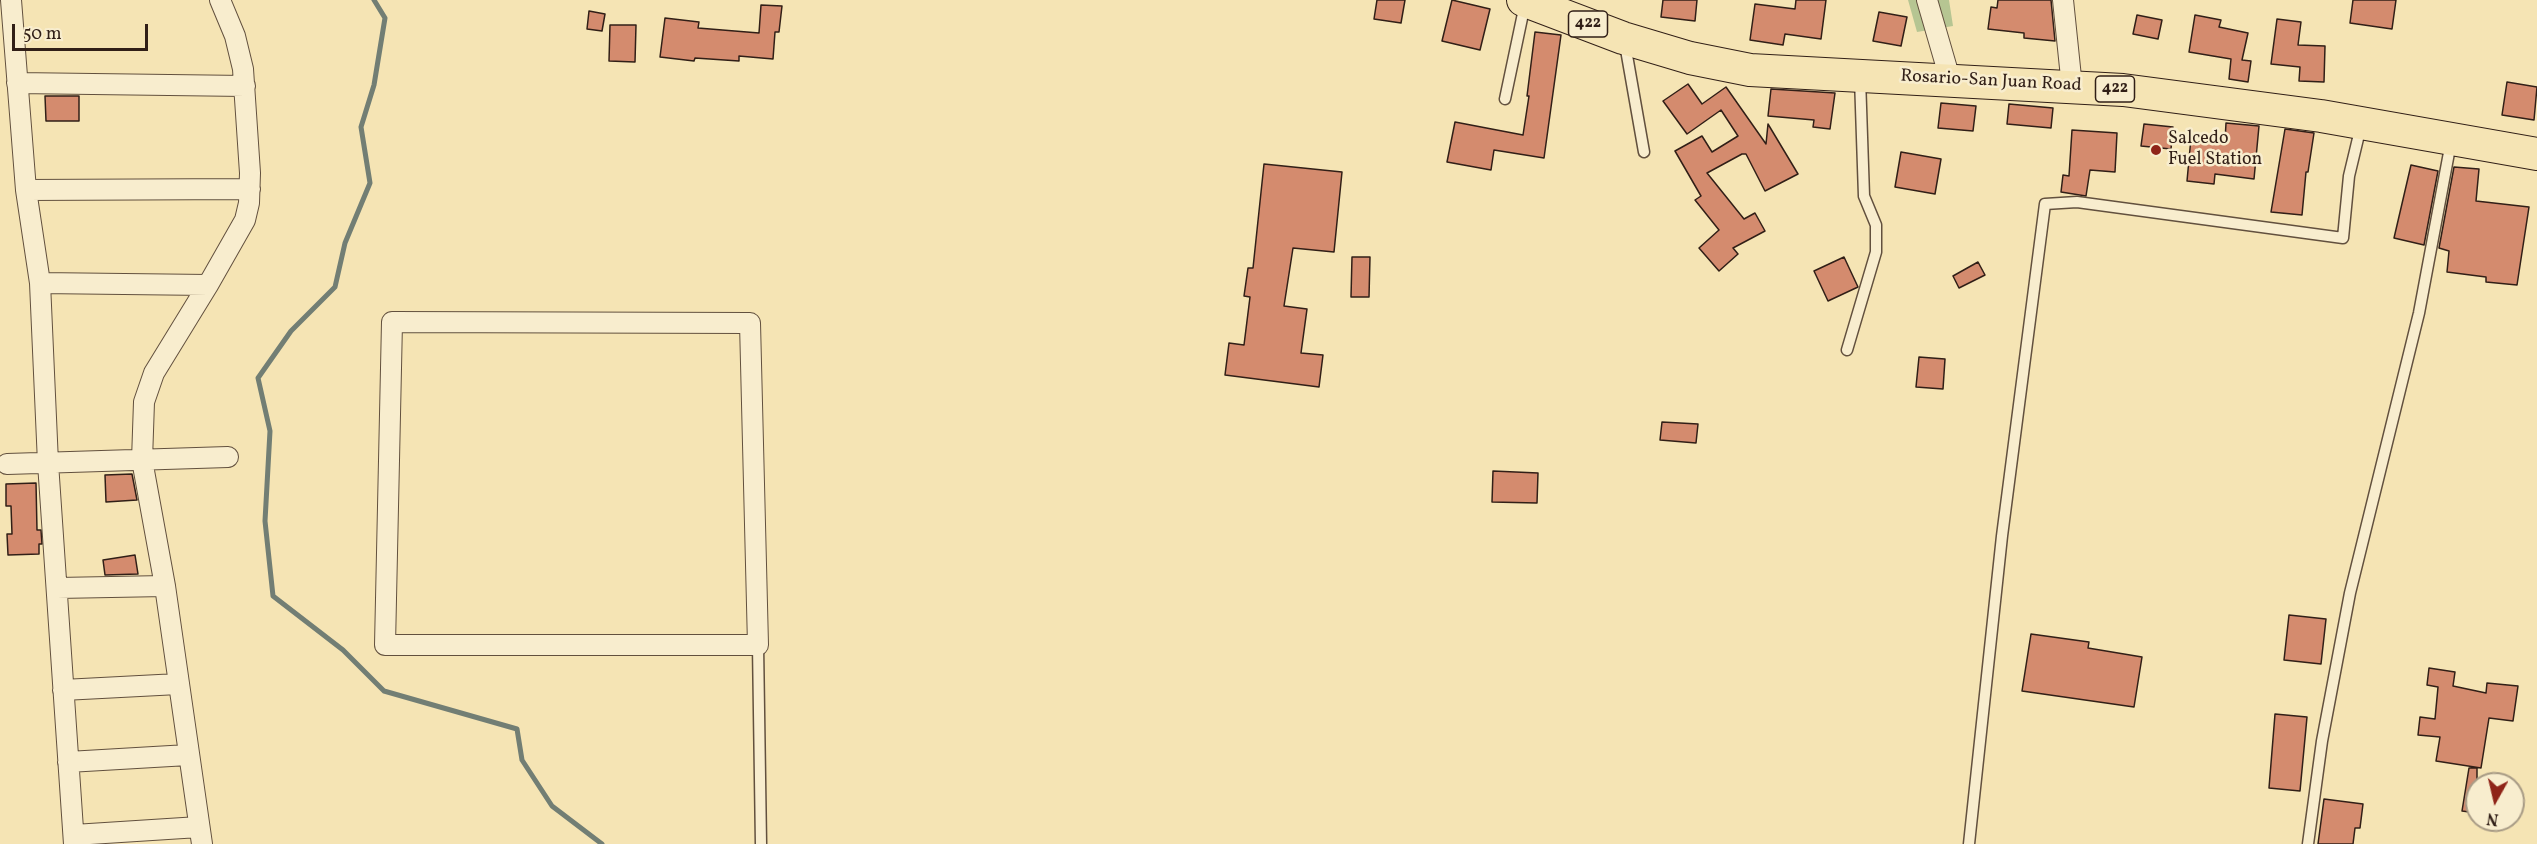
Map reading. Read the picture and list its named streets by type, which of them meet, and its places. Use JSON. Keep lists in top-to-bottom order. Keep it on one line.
{"streets":{"main road":["422","Rosario-San Juan Road"]},"places":["Salcedo Fuel Station"],"scale_bar":"50 m","north":"bottom"}
